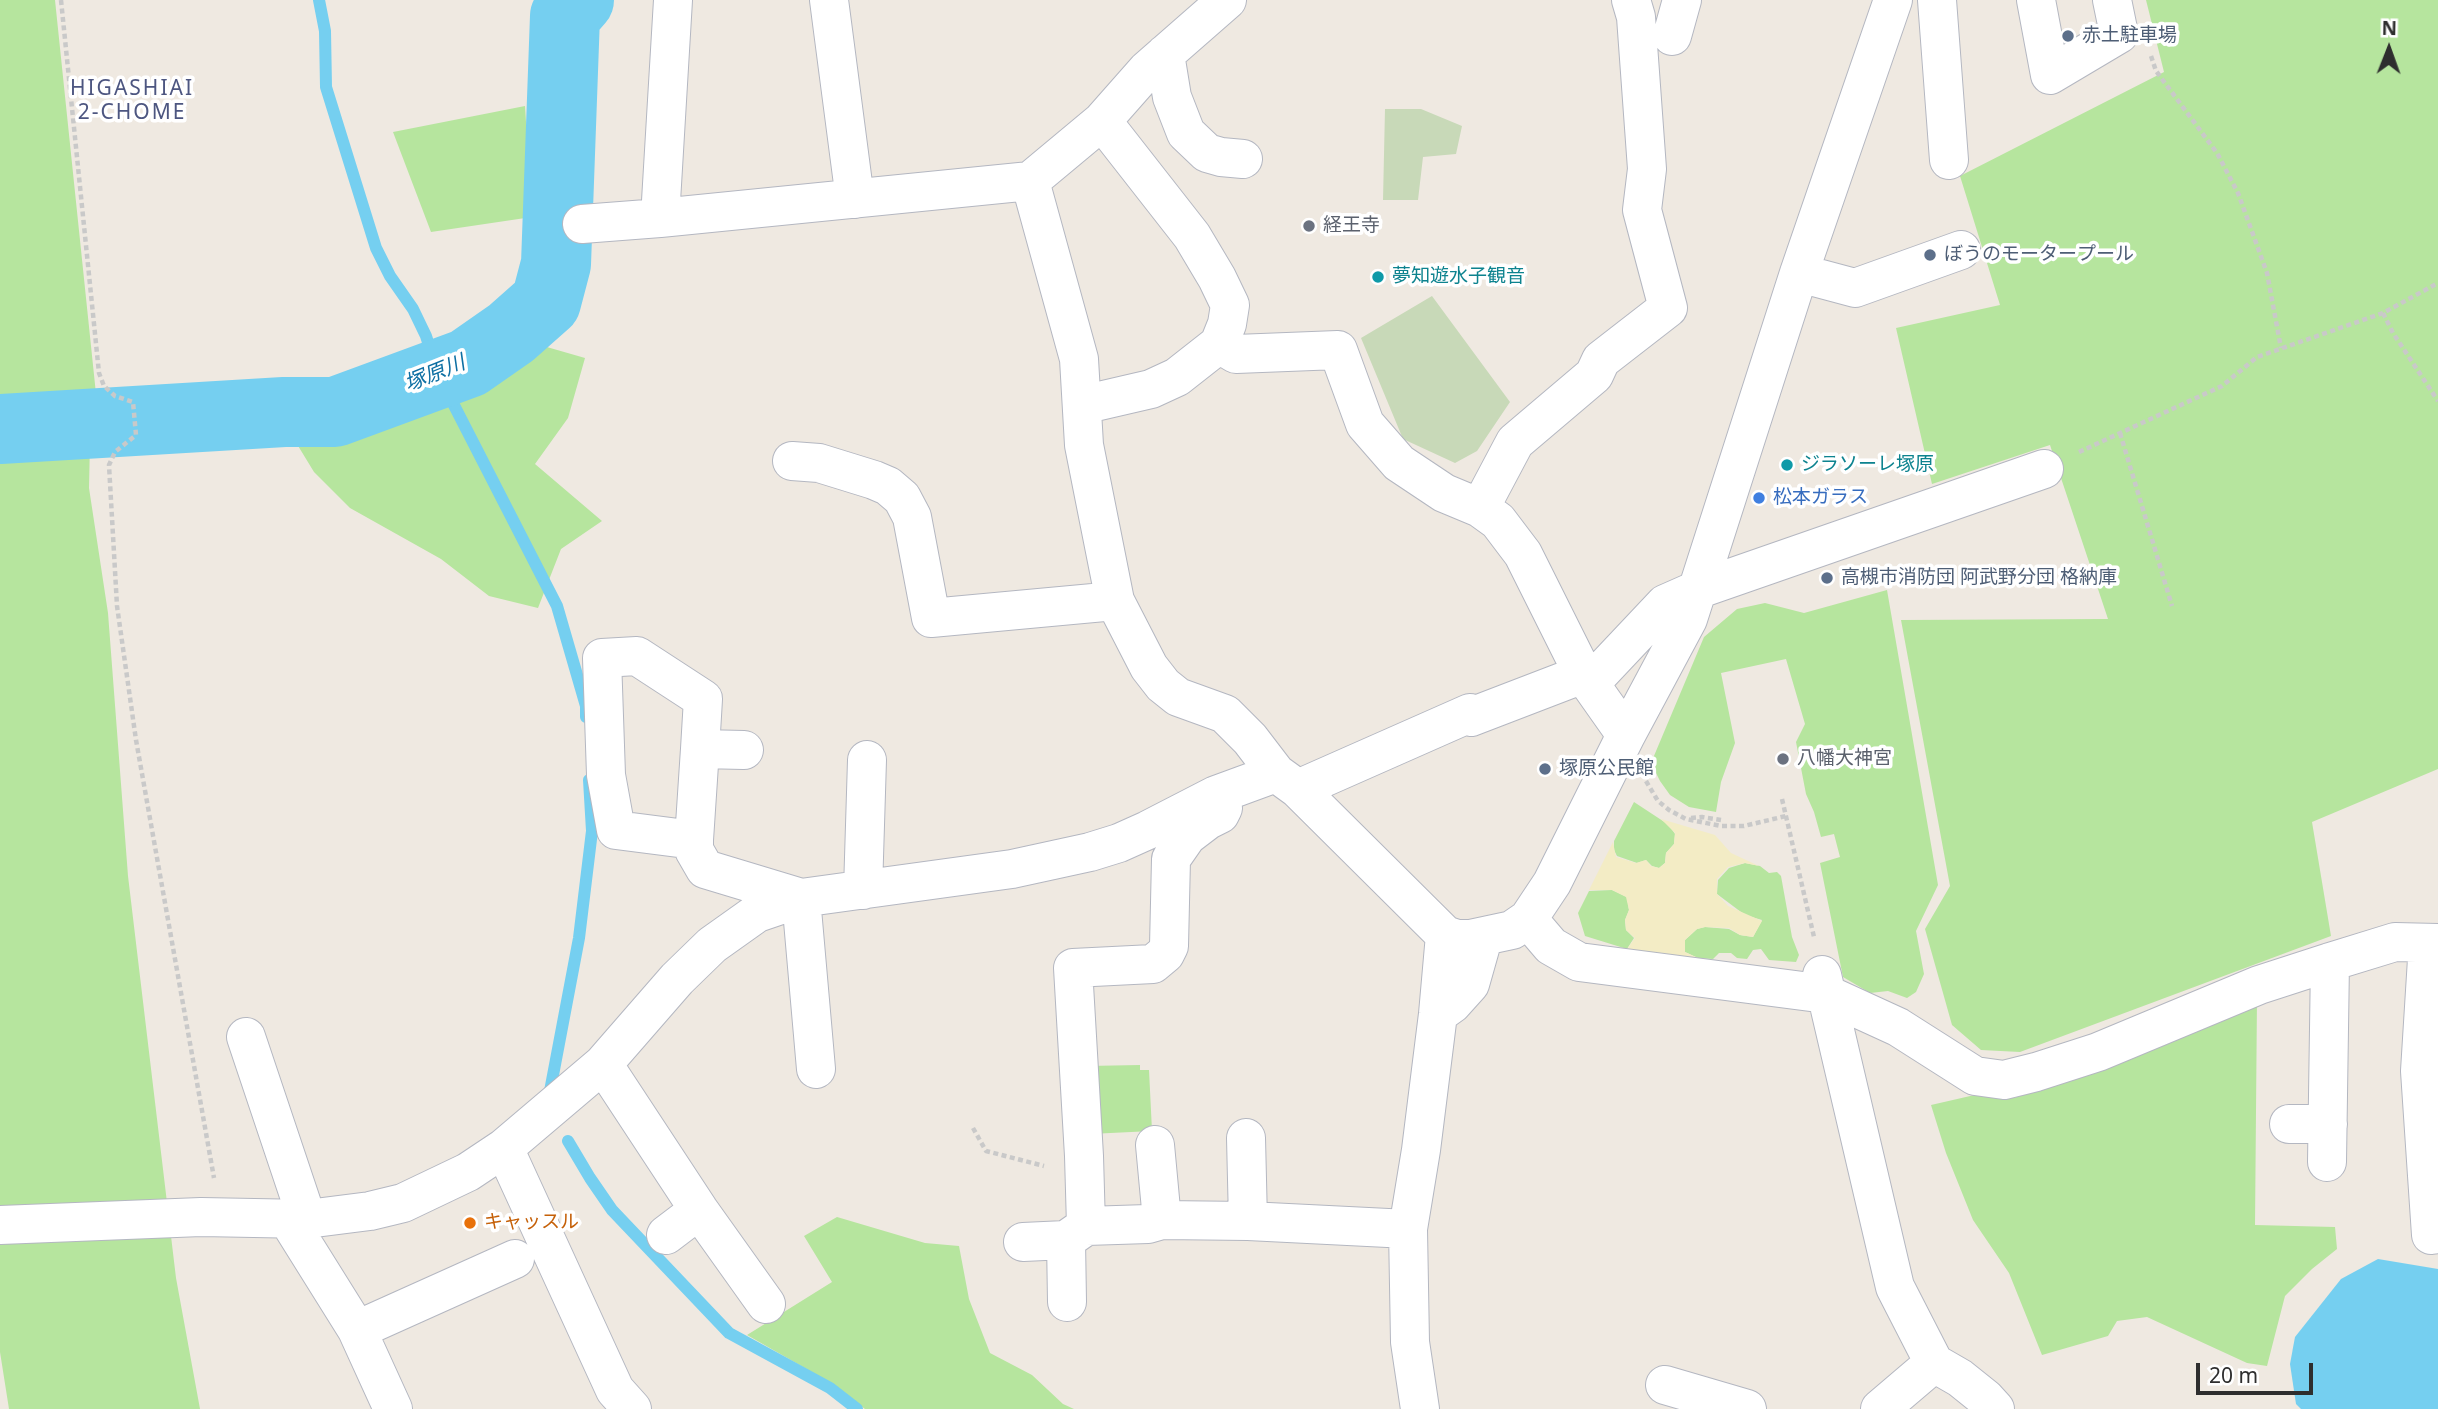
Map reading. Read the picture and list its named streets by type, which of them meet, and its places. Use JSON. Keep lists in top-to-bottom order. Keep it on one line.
{"districts":["HIGASHIAI 2-CHOME"],"water":["塚原川"],"places":["赤土駐車場","経王寺","ぼうのモータープール","夢知遊水子観音","ジラソーレ塚原","松本ガラス","高槻市消防団 阿武野分団 格納庫","八幡大神宮","塚原公民館","キャッスル"],"scale_bar":"20 m","north":"top"}
